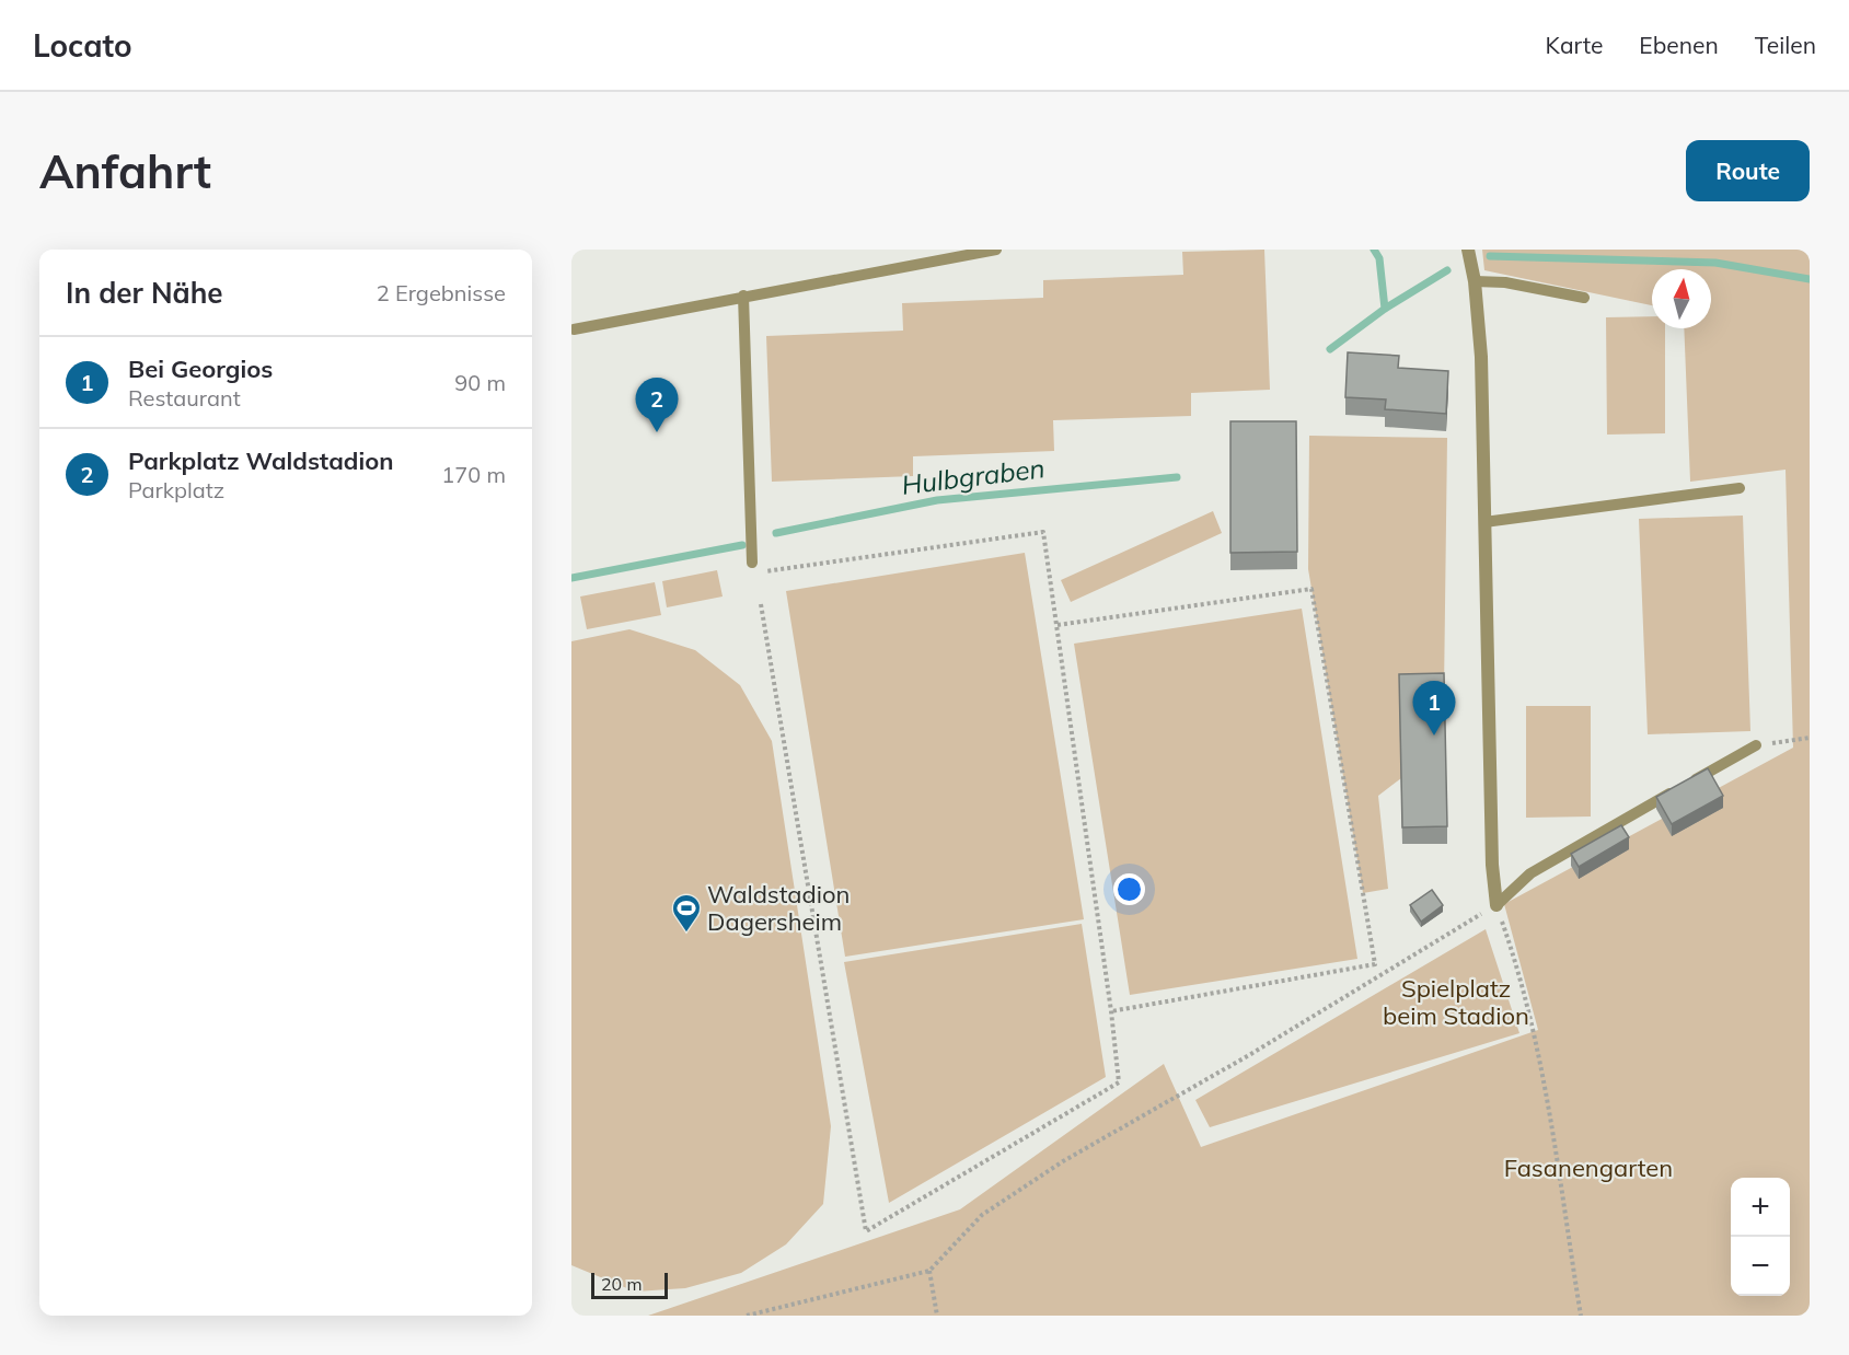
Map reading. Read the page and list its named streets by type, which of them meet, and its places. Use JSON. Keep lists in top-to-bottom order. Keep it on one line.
{"water":["Hulbgraben"],"parks":["Spielplatz beim Stadion","Fasanengarten"],"places":{"sports":["Waldstadion Dagersheim"]},"scale_bar":"20 m","north":"top","page":{"header":"Locato","nav":["Karte","Ebenen","Teilen"],"buttons":"Route","title":"Anfahrt","heading":["In der Nähe","2 Ergebnisse"],"list":[{"mark":"1","name":"Bei Georgios","note":"Restaurant","value":"90 m"},{"mark":"2","name":"Parkplatz Waldstadion","note":"Parkplatz","value":"170 m"}],"pins":["2","1"],"map_buttons":["+","−"],"scale":"20 m"}}
